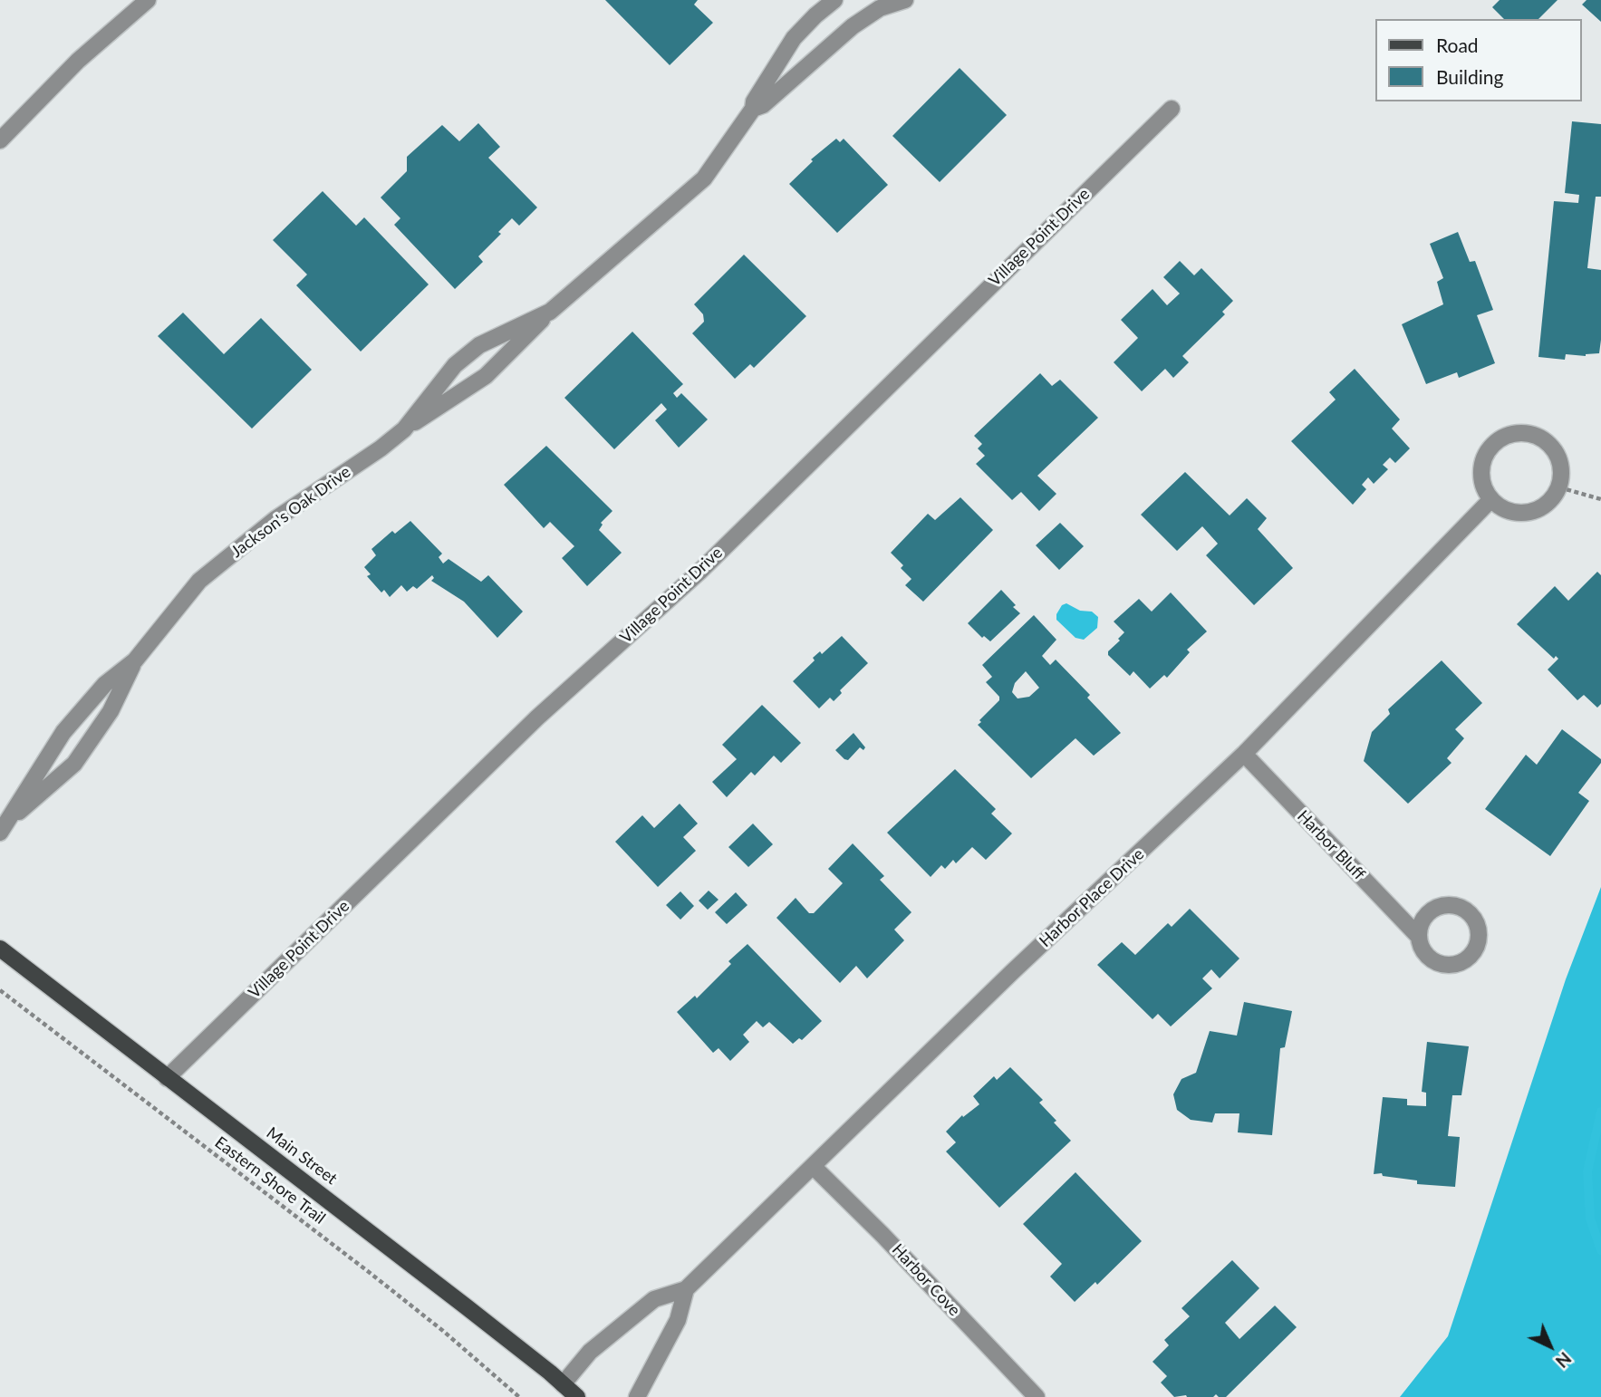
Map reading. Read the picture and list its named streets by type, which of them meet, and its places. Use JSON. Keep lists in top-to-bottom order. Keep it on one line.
{"streets":{"main road":["Main Street"],"street":["Village Point Drive","Jackson's Oak Drive","Harbor Bluff","Harbor Place Drive","Harbor Cove"],"path":["Eastern Shore Trail"]},"crossings":[["Village Point Drive","Main Street"],["Harbor Bluff","Harbor Place Drive"],["Harbor Place Drive","Main Street"],["Harbor Place Drive","Harbor Cove"]],"legend":["Road","Building"],"north":"bottom right"}
